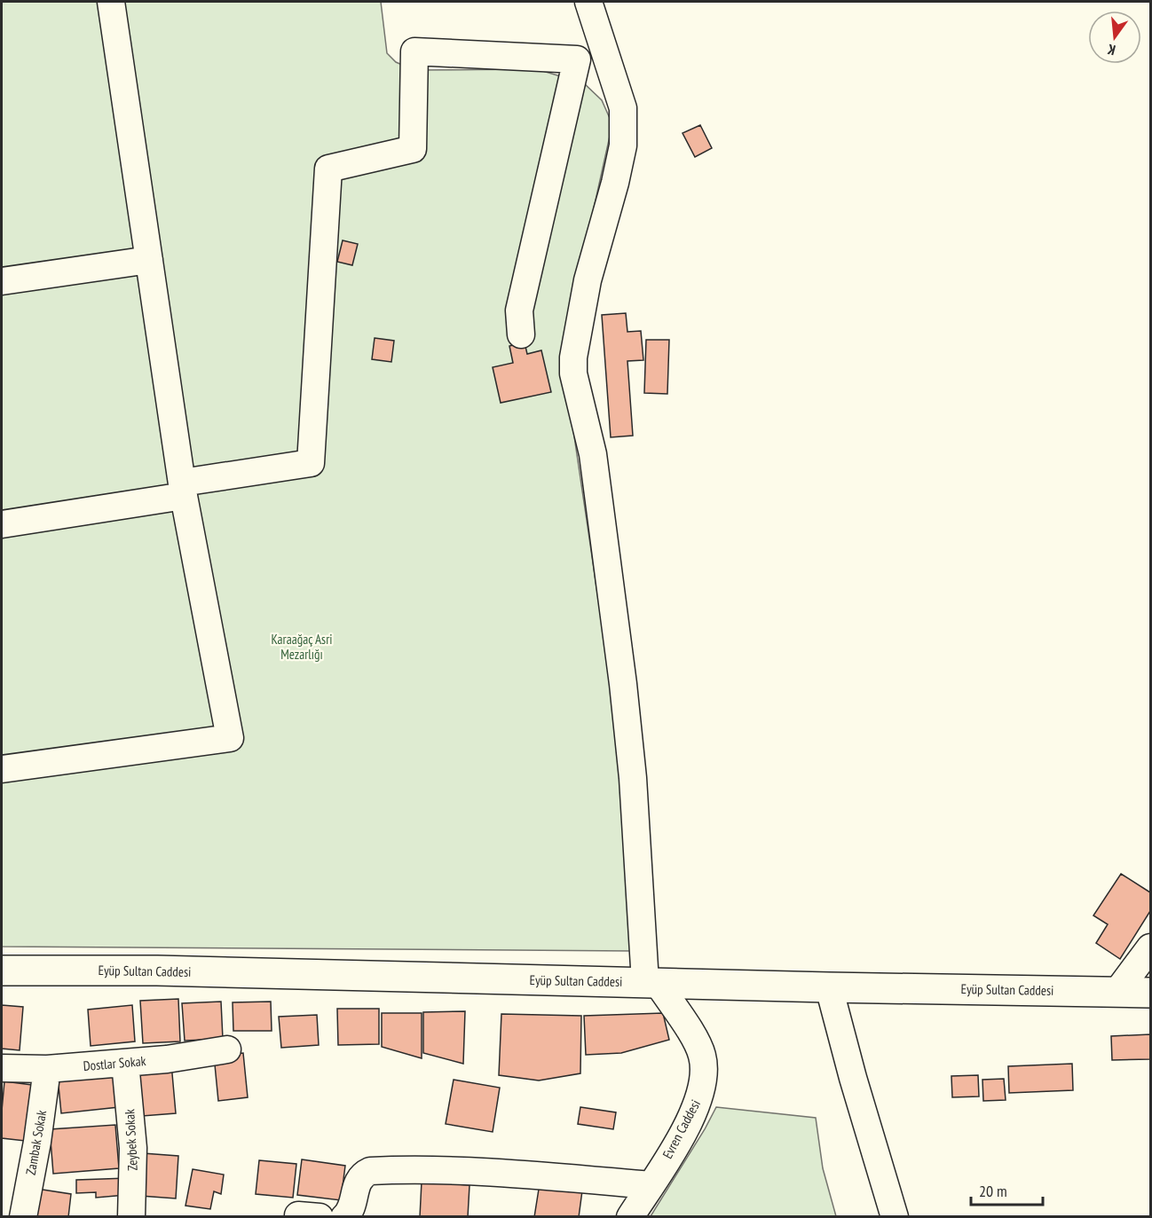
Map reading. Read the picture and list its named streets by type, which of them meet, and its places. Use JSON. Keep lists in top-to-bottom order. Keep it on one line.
{"streets":{"main road":["Eyüp Sultan Caddesi"],"street":["Dostlar Sokak","Evren Caddesi","Zeybek Sokak","Zambak Sokak"]},"crossings":[["Eyüp Sultan Caddesi","Evren Caddesi"],["Dostlar Sokak","Zeybek Sokak"],["Dostlar Sokak","Zambak Sokak"]],"parks":["Karaağaç Asri Mezarlığı"],"scale_bar":"20 m","north":"bottom"}
